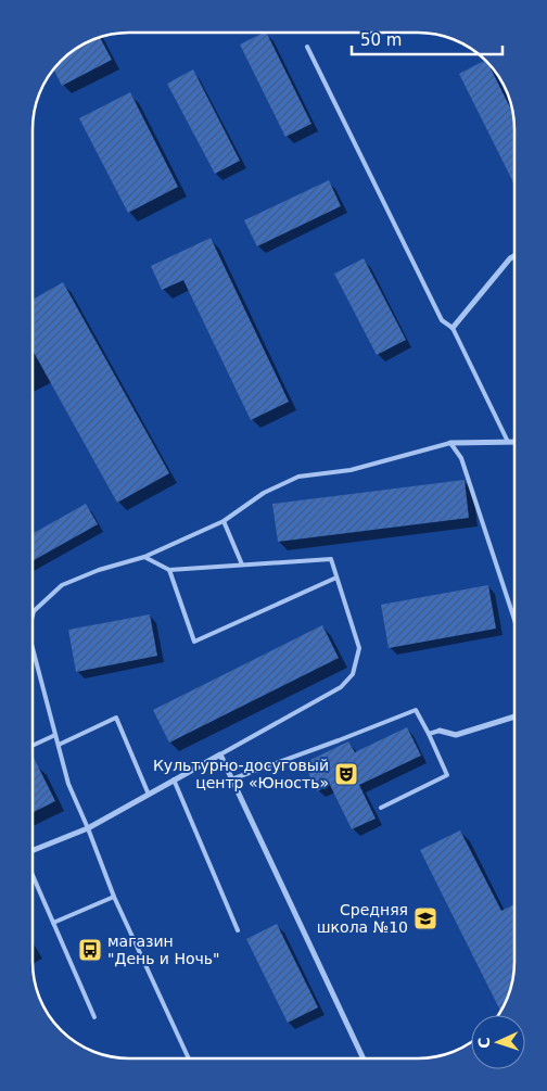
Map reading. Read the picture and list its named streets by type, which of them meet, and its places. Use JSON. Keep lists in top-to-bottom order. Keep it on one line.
{"places":{"theatre":["Культурно-досуговый центр «Юность»"],"school or university":["Средняя школа №10"],"bus stop":["магазин \"День и Ночь\""]},"scale_bar":"50 m","north":"left"}
